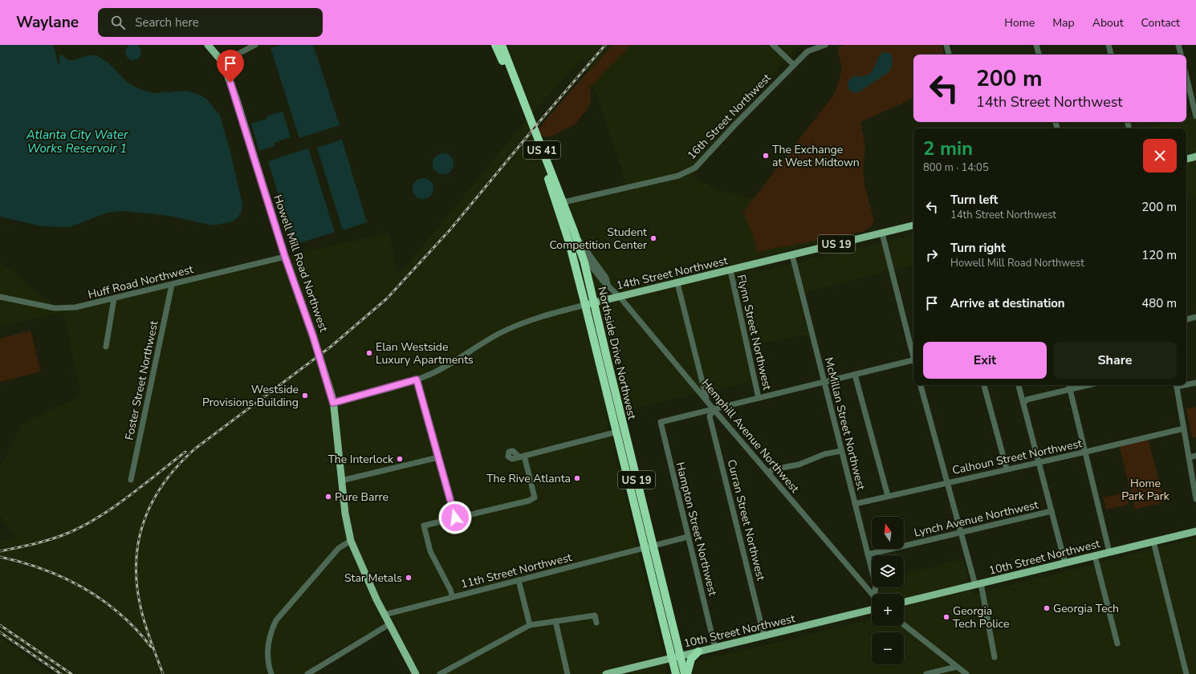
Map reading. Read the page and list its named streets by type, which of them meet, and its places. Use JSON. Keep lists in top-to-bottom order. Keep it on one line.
{"streets":{"highway":["US 41","US 19","Northside Drive Northwest"],"main road":["Howell Mill Road Northwest","14th Street Northwest","10th Street Northwest"],"street":["16th Street Northwest","Huff Road Northwest","Flynn Street Northwest","Foster Street Northwest","McMillan Street Northwest","Hemphill Avenue Northwest","Calhoun Street Northwest","Lynch Avenue Northwest","Curran Street Northwest","Hampton Street Northwest","11th Street Northwest"]},"crossings":[["16th Street Northwest","Northside Drive Northwest"],["Howell Mill Road Northwest","14th Street Northwest"],["Howell Mill Road Northwest","Huff Road Northwest"],["Howell Mill Road Northwest","11th Street Northwest"],["14th Street Northwest","Flynn Street Northwest"],["14th Street Northwest","Northside Drive Northwest"],["14th Street Northwest","McMillan Street Northwest"],["14th Street Northwest","Hemphill Avenue Northwest"],["Huff Road Northwest","Foster Street Northwest"],["Northside Drive Northwest","Hemphill Avenue Northwest"],["Northside Drive Northwest","10th Street Northwest"],["Northside Drive Northwest","11th Street Northwest"],["McMillan Street Northwest","Calhoun Street Northwest"],["McMillan Street Northwest","Lynch Avenue Northwest"],["Hemphill Avenue Northwest","Curran Street Northwest"],["Hemphill Avenue Northwest","Hampton Street Northwest"],["Curran Street Northwest","Hampton Street Northwest"],["Curran Street Northwest","10th Street Northwest"],["Hampton Street Northwest","10th Street Northwest"],["Hampton Street Northwest","11th Street Northwest"]],"water":["Atlanta City Water Works Reservoir 1"],"parks":["Home Park Park"],"places":["The Exchange at West Midtown","Student Competition Center","Elan Westside Luxury Apartments","Westside Provisions Building","The Interlock","The Rive Atlanta","Pure Barre","Star Metals","Georgia Tech","Georgia Tech Police"],"north":"top","page":{"header":"Waylane","search":"Search here","nav":["Home","Map","About","Contact"],"turn":["200 m","14th Street Northwest"],"heading":["2 min","800 m · 14:05"],"list":[{"name":"Turn left","note":"14th Street Northwest","value":"200 m"},{"name":"Turn right","note":"Howell Mill Road Northwest","value":"120 m"},{"name":"Arrive at destination","value":"480 m"}],"buttons":["Exit","Share"],"map_buttons":["+","−"]}}
